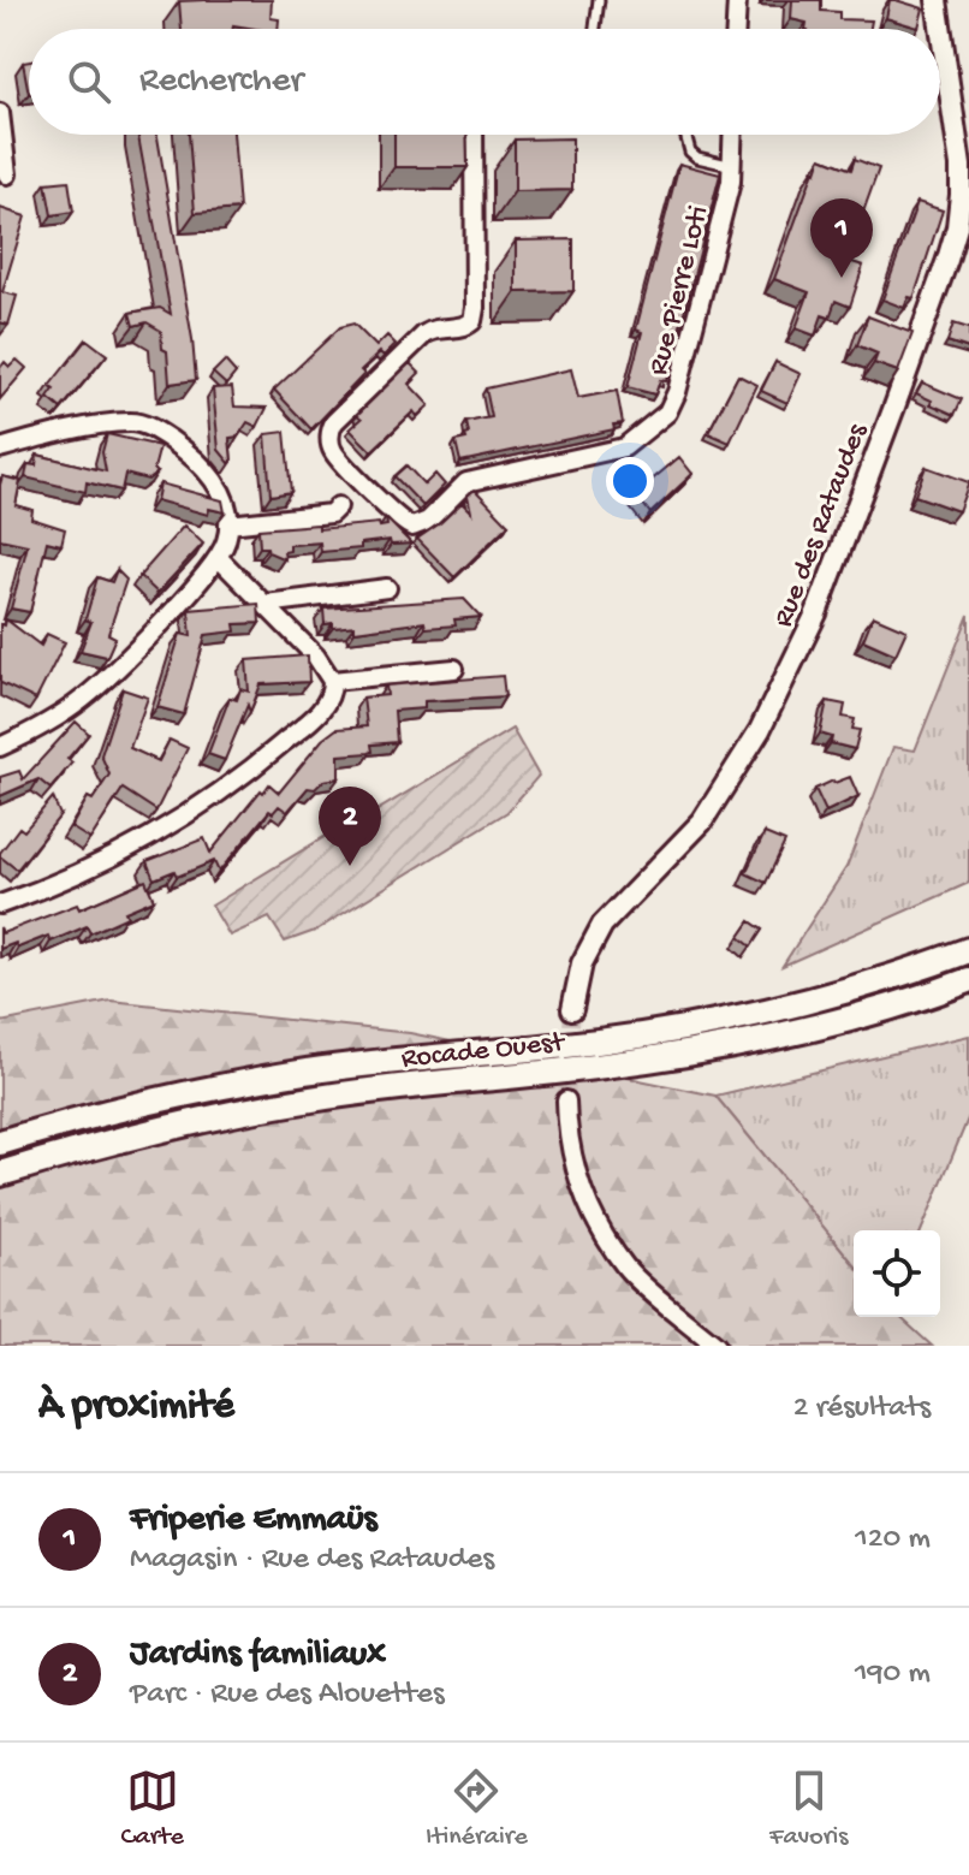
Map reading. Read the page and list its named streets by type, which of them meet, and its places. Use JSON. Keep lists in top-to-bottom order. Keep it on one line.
{"streets":{"main road":["Rocade Ouest"],"street":["Rue Pierre Loti","Rue des Rataudes"]},"page":{"search":"Rechercher","pins":["1","2"],"heading":["À proximité","2 résultats"],"list":[{"mark":"1","name":"Friperie Emmaüs","note":"Magasin · Rue des Rataudes","value":"120 m"},{"mark":"2","name":"Jardins familiaux","note":"Parc · Rue des Alouettes","value":"190 m"}],"nav":["Carte","Itinéraire","Favoris"]}}
